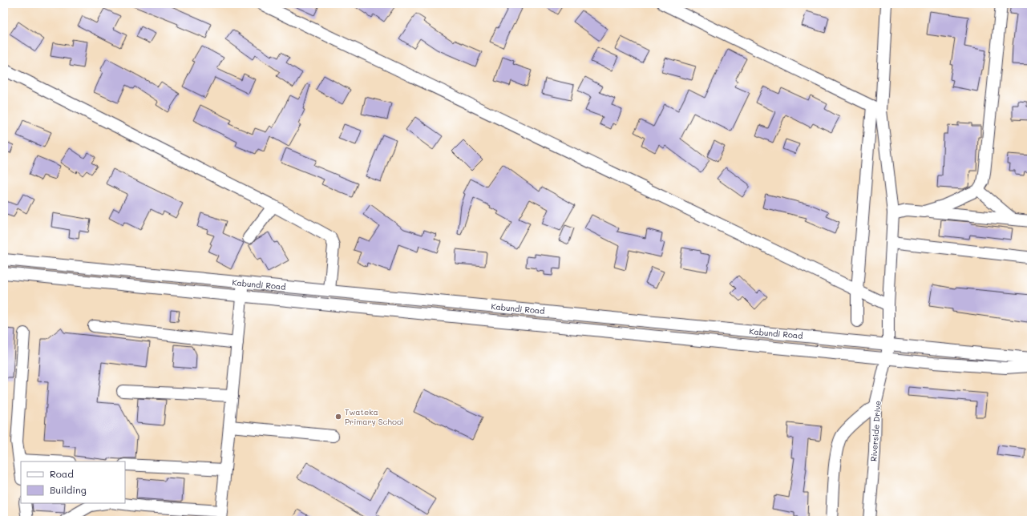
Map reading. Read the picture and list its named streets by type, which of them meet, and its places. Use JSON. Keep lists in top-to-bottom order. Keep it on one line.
{"streets":{"street":["Kabundi Road","Riverside Drive"]},"crossings":[["Kabundi Road","Riverside Drive"]],"places":["Twateka Primary School"],"legend":["Road","Building"]}
